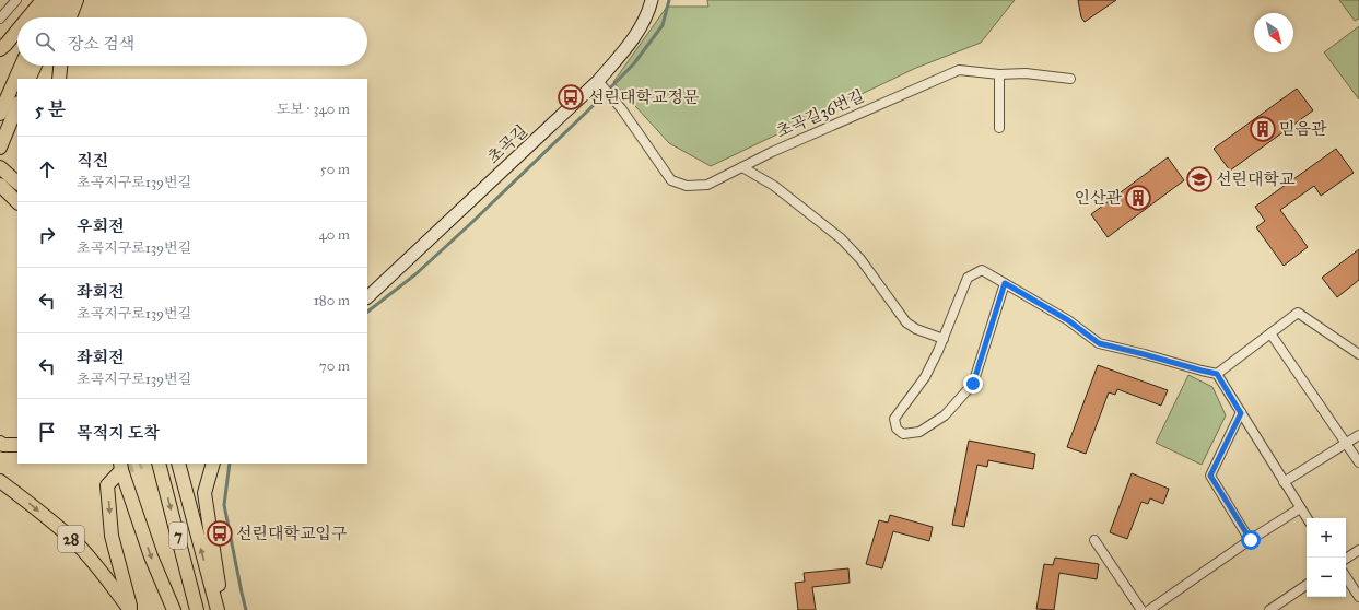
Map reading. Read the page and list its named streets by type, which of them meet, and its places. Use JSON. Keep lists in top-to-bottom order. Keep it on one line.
{"streets":{"main road":["7","28"],"street":["초곡길36번길","초곡길"]},"crossings":[["초곡길36번길","초곡길"]],"places":{"bus stop":["선린대학교정문","선린대학교입구"],"building":["믿음관","인산관"],"school or university":["선린대학교"]},"north":"bottom right","page":{"search":"장소 검색","heading":["5 분","도보 · 340 m"],"list":[["직진","초곡지구로139번길","50 m"],["우회전","초곡지구로139번길","40 m"],["좌회전","초곡지구로139번길","180 m"],["좌회전","초곡지구로139번길","70 m"],"목적지 도착"],"map_buttons":["+","−"]}}
